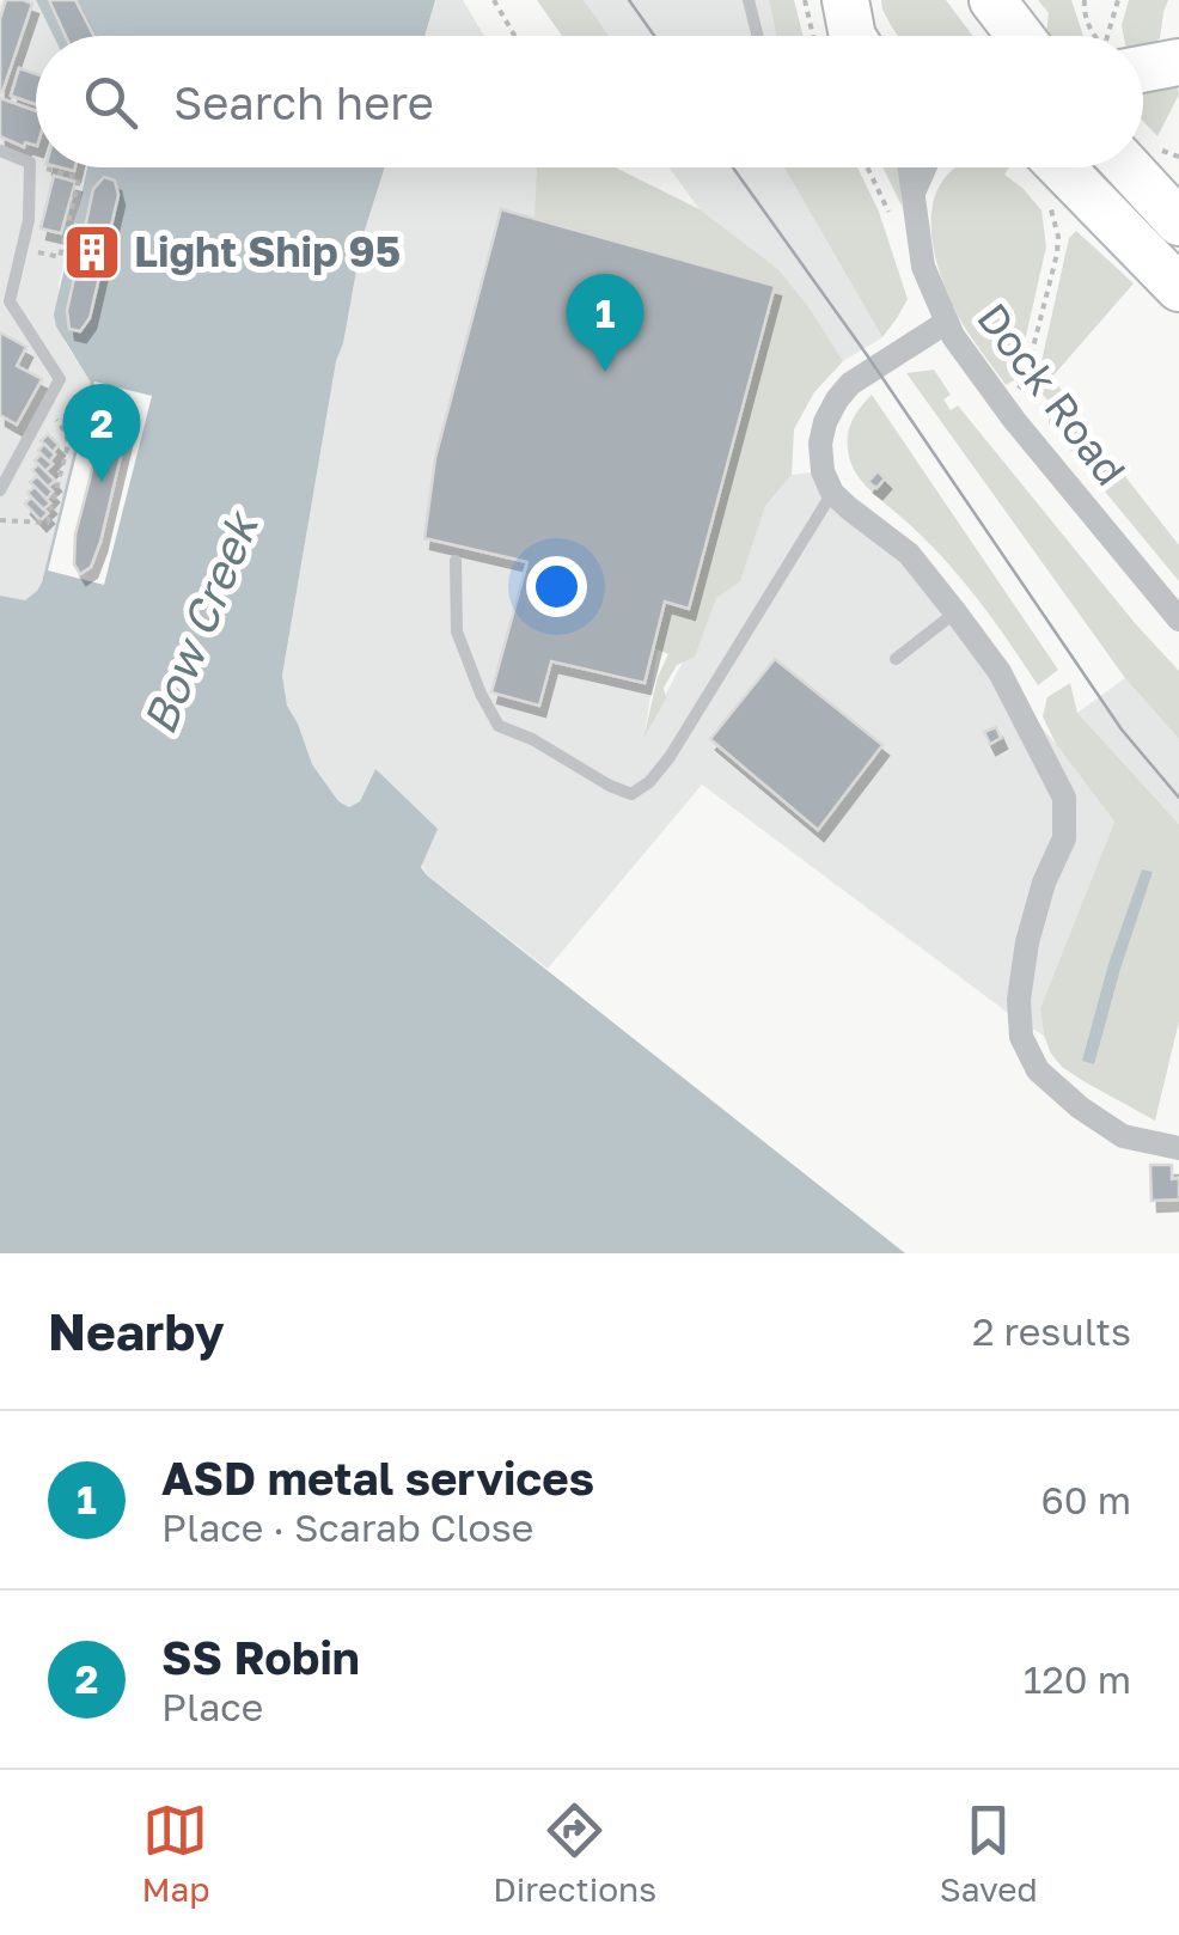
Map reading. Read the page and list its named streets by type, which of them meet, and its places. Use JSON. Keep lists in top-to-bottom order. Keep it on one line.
{"streets":{"street":["Dock Road"]},"water":["Bow Creek"],"places":{"building":["Light Ship 95"]},"page":{"search":"Search here","pins":["1","2"],"heading":["Nearby","2 results"],"list":[{"mark":"1","name":"ASD metal services","note":"Place · Scarab Close","value":"60 m"},{"mark":"2","name":"SS Robin","note":"Place","value":"120 m"}],"nav":["Map","Directions","Saved"]}}
